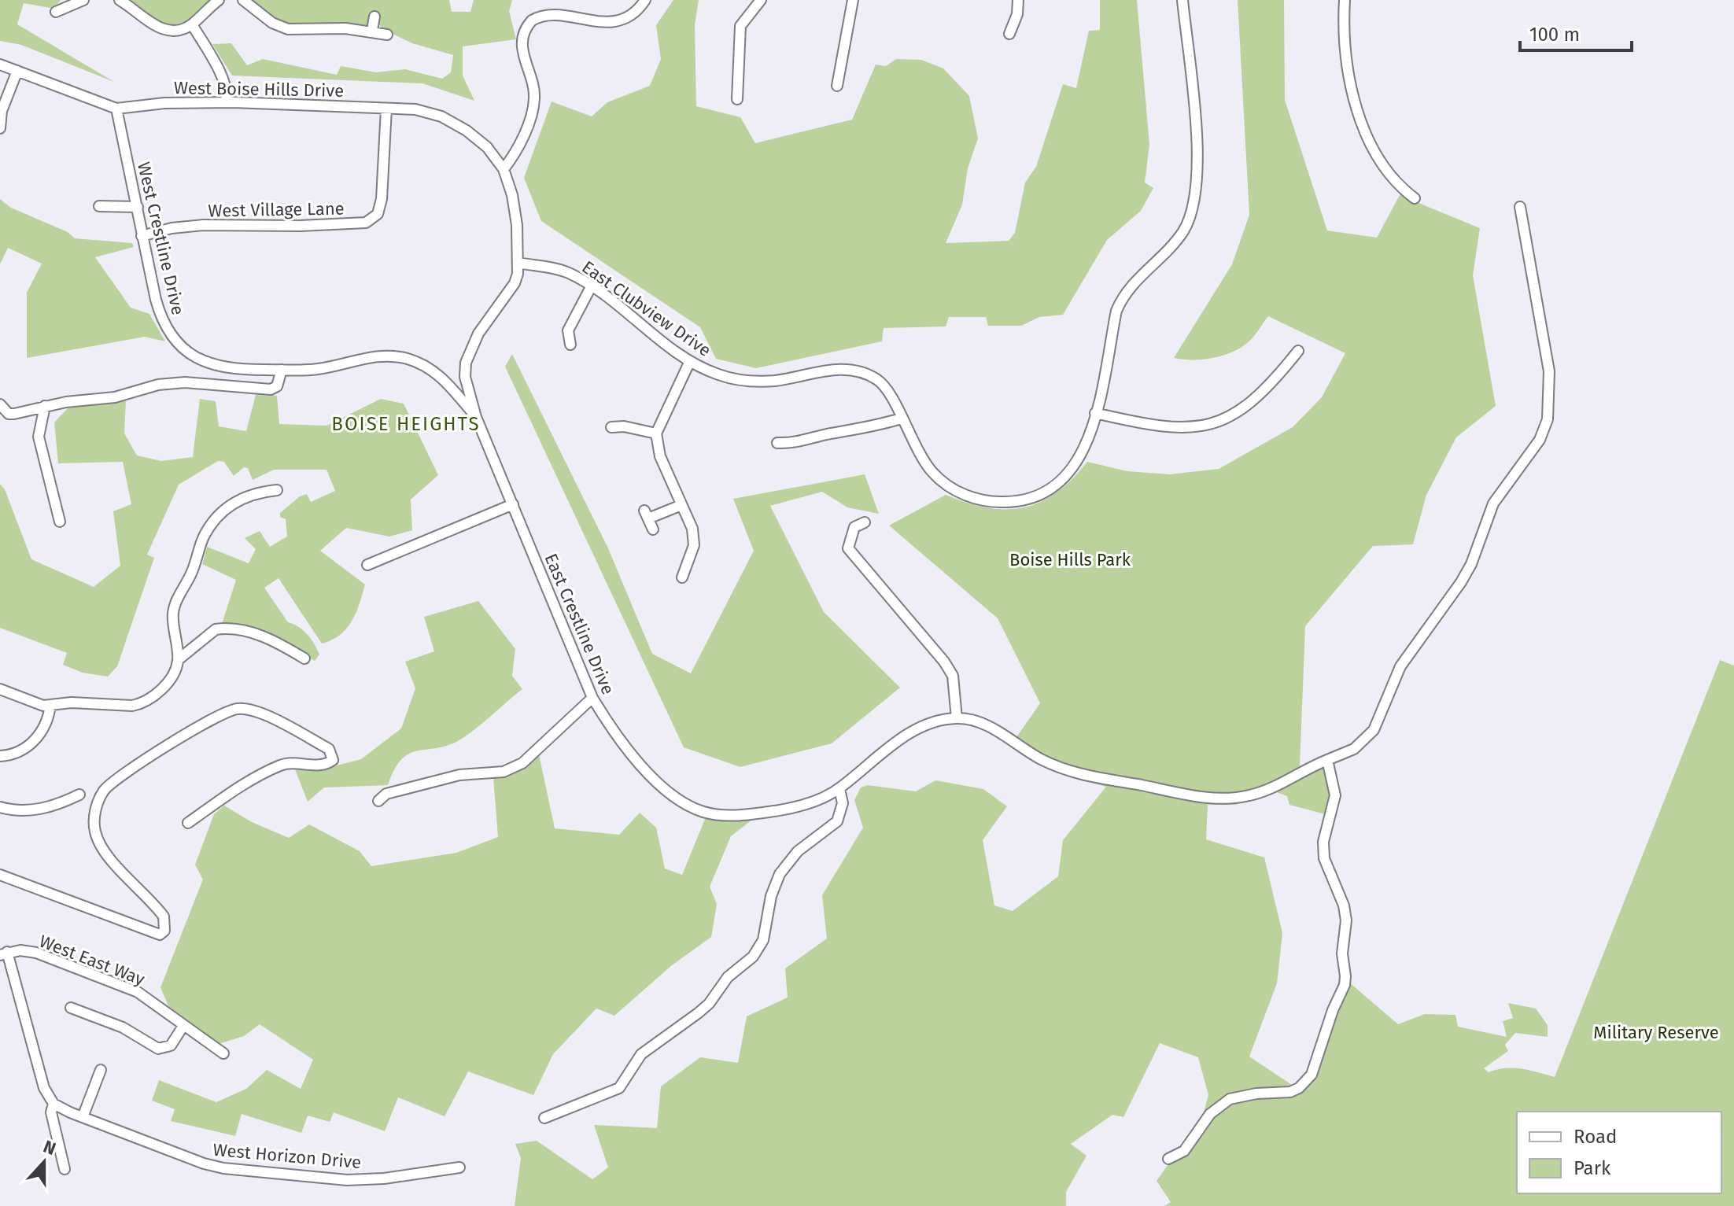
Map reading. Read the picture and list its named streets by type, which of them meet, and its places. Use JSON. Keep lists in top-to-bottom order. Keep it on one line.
{"streets":{"street":["West Boise Hills Drive","West Village Lane","West Crestline Drive","East Clubview Drive","East Crestline Drive","West East Way","West Horizon Drive"]},"crossings":[["West Boise Hills Drive","West Village Lane"],["West Boise Hills Drive","West Crestline Drive"],["West Village Lane","West Crestline Drive"],["West Crestline Drive","East Crestline Drive"]],"districts":["BOISE HEIGHTS"],"parks":["Boise Hills Park","Military Reserve"],"legend":["Road","Park"],"scale_bar":"100 m","north":"top"}
